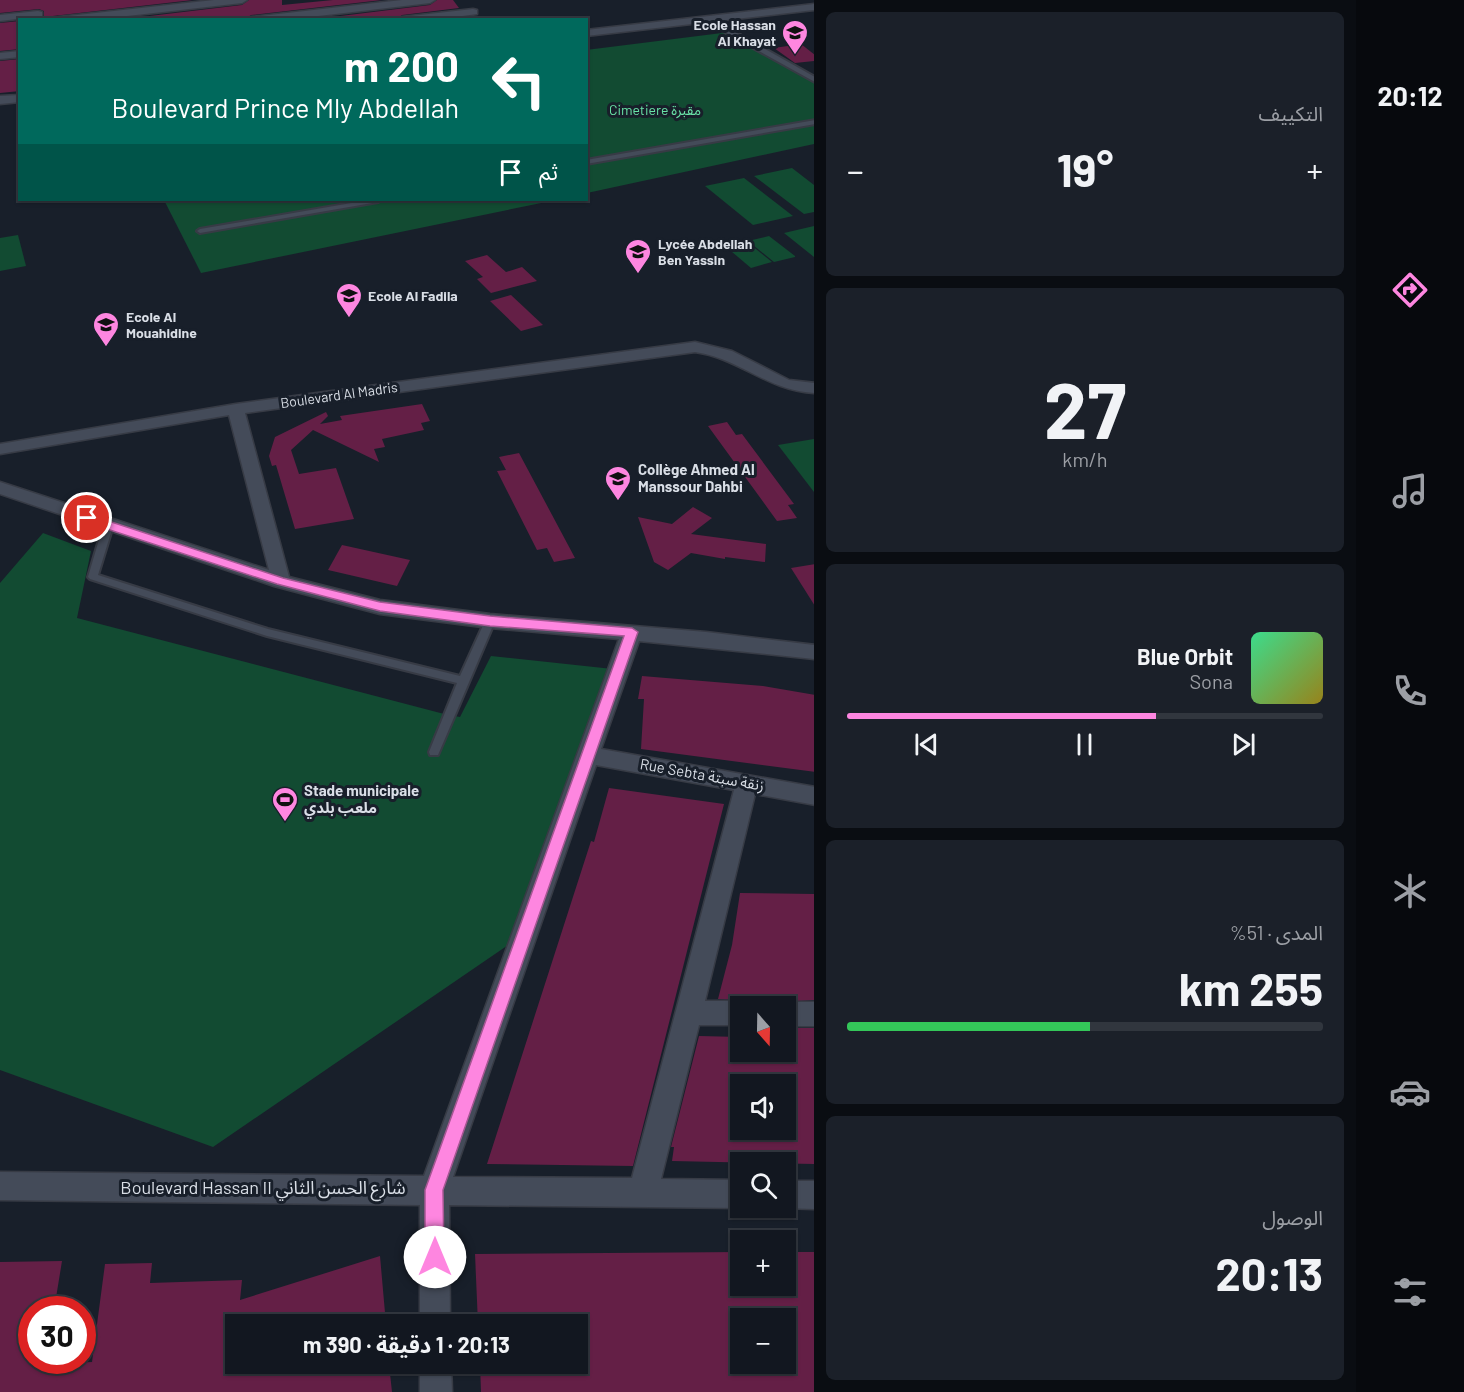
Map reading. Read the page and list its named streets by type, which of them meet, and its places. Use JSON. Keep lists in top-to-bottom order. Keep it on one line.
{"streets":{"street":["Boulevard Al Madris","Rue Sebta زنقة سبتة","Boulevard Hassan II شارع الحسن الثاني"]},"parks":["Cimetiere مقبرة"],"places":{"school or university":["Ecole Hassan Al Khayat","Lycée Abdellah Ben Yassin","Ecole Al Fadila","Ecole Al Mouahidine","Collège Ahmed Al Manssour Dahbi"],"sports":["Stade municipale ملعب بلدي"]},"north":"bottom","page":{"tabs":"20:12","tile":["التكييف",["27","km/h"],["المدى · 51%","255 km"],["الوصول","20:13"]],"turn":["200 m","Boulevard Prince Mly Abdellah"],"then":"ثم","heat":["−","19°","+"],"song":["Blue Orbit","Sona"],"map_buttons":["+","−"],"limit":"30","trip":"20:13 · 1 دقيقة · 390 m"}}
